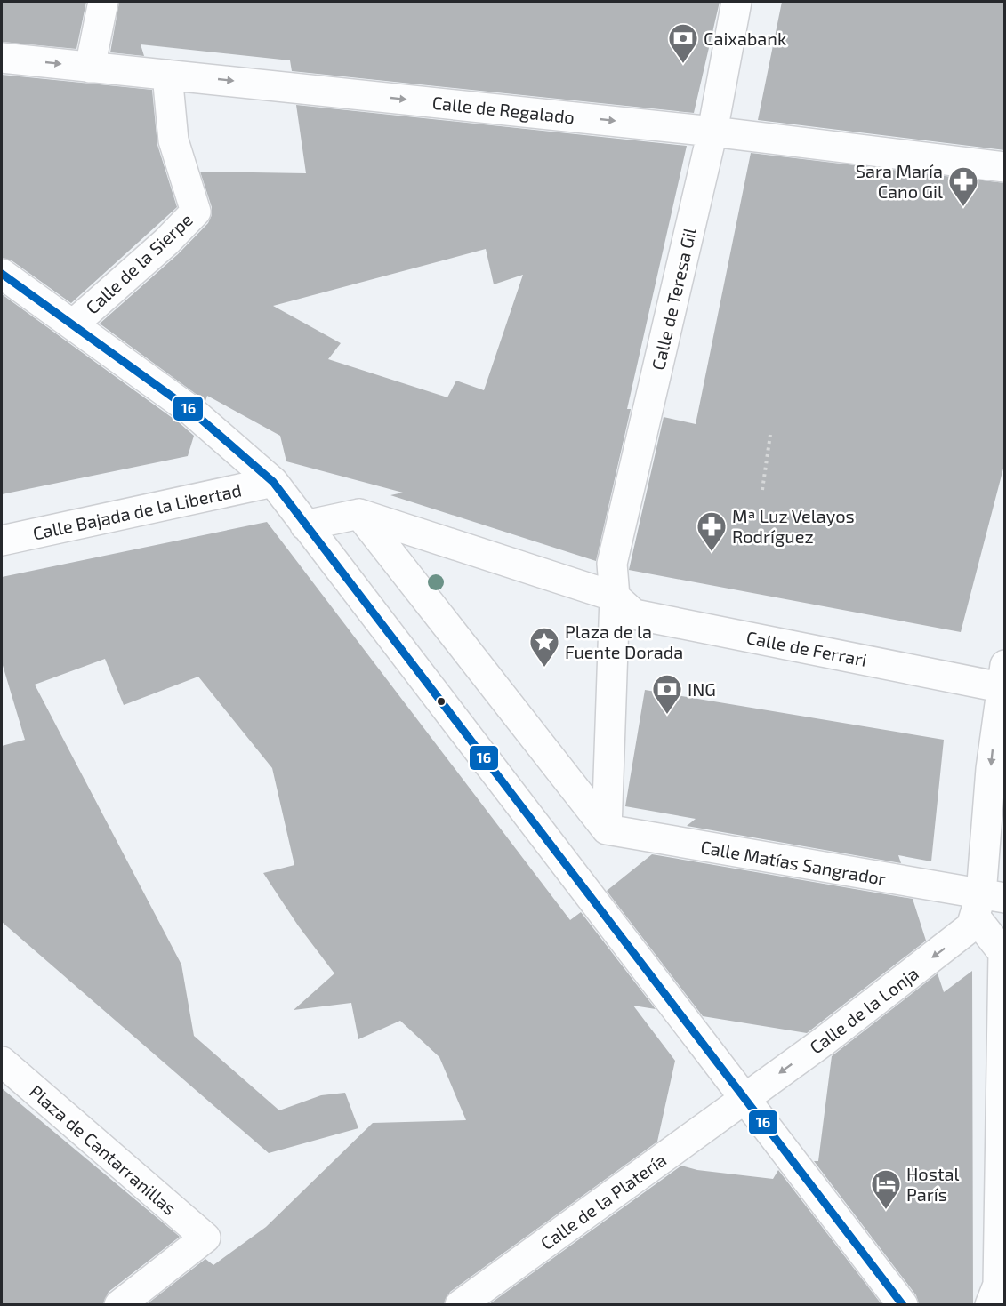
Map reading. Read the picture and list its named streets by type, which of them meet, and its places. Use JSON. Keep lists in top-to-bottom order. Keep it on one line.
{"streets":{"street":["Calle de Regalado","Calle de la Sierpe","Calle de Teresa Gil","Calle Bajada de la Libertad","Calle de Ferrari","Calle Matías Sangrador","Calle de la Lonja","Plaza de Cantarranillas","Calle de la Platería"]},"crossings":[["Calle de Regalado","Calle de la Sierpe"],["Calle de Regalado","Calle de Teresa Gil"],["Calle de Teresa Gil","Calle de Ferrari"],["Calle Matías Sangrador","Calle de la Lonja"],["Calle de la Lonja","Calle de la Platería"]],"one_way":["Calle de Regalado","Calle de la Lonja"],"places":{"bank":["Caixabank","ING"],"pharmacy":["Sara María Cano Gil","Mª Luz Velayos Rodríguez"],"place":["Plaza de la Fuente Dorada"],"hotel":["Hostal París"]},"lines":["transit line 16"]}
